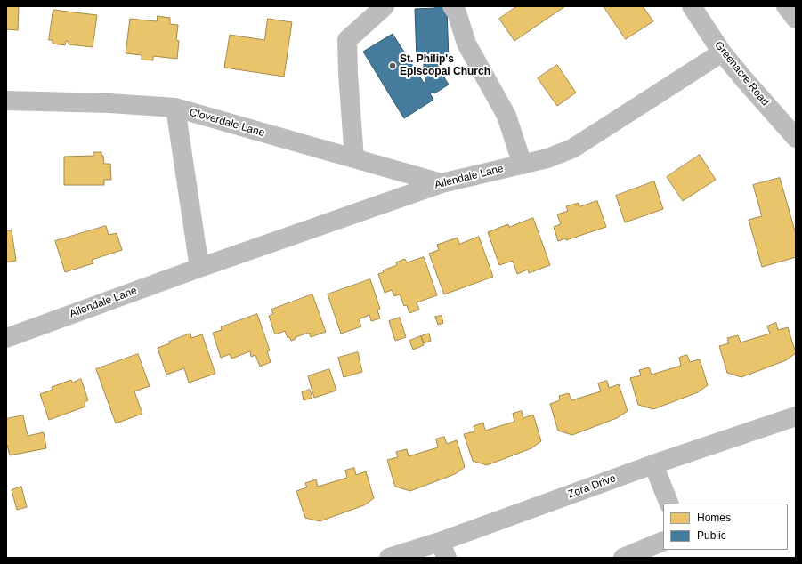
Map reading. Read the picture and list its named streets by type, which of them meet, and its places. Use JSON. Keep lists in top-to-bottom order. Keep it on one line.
{"streets":{"street":["Greenacre Road","Cloverdale Lane","Allendale Lane","Zora Drive"]},"crossings":[["Greenacre Road","Allendale Lane"],["Cloverdale Lane","Allendale Lane"]],"places":["St. Philip's Episcopal Church"],"legend":["Homes","Public"]}
